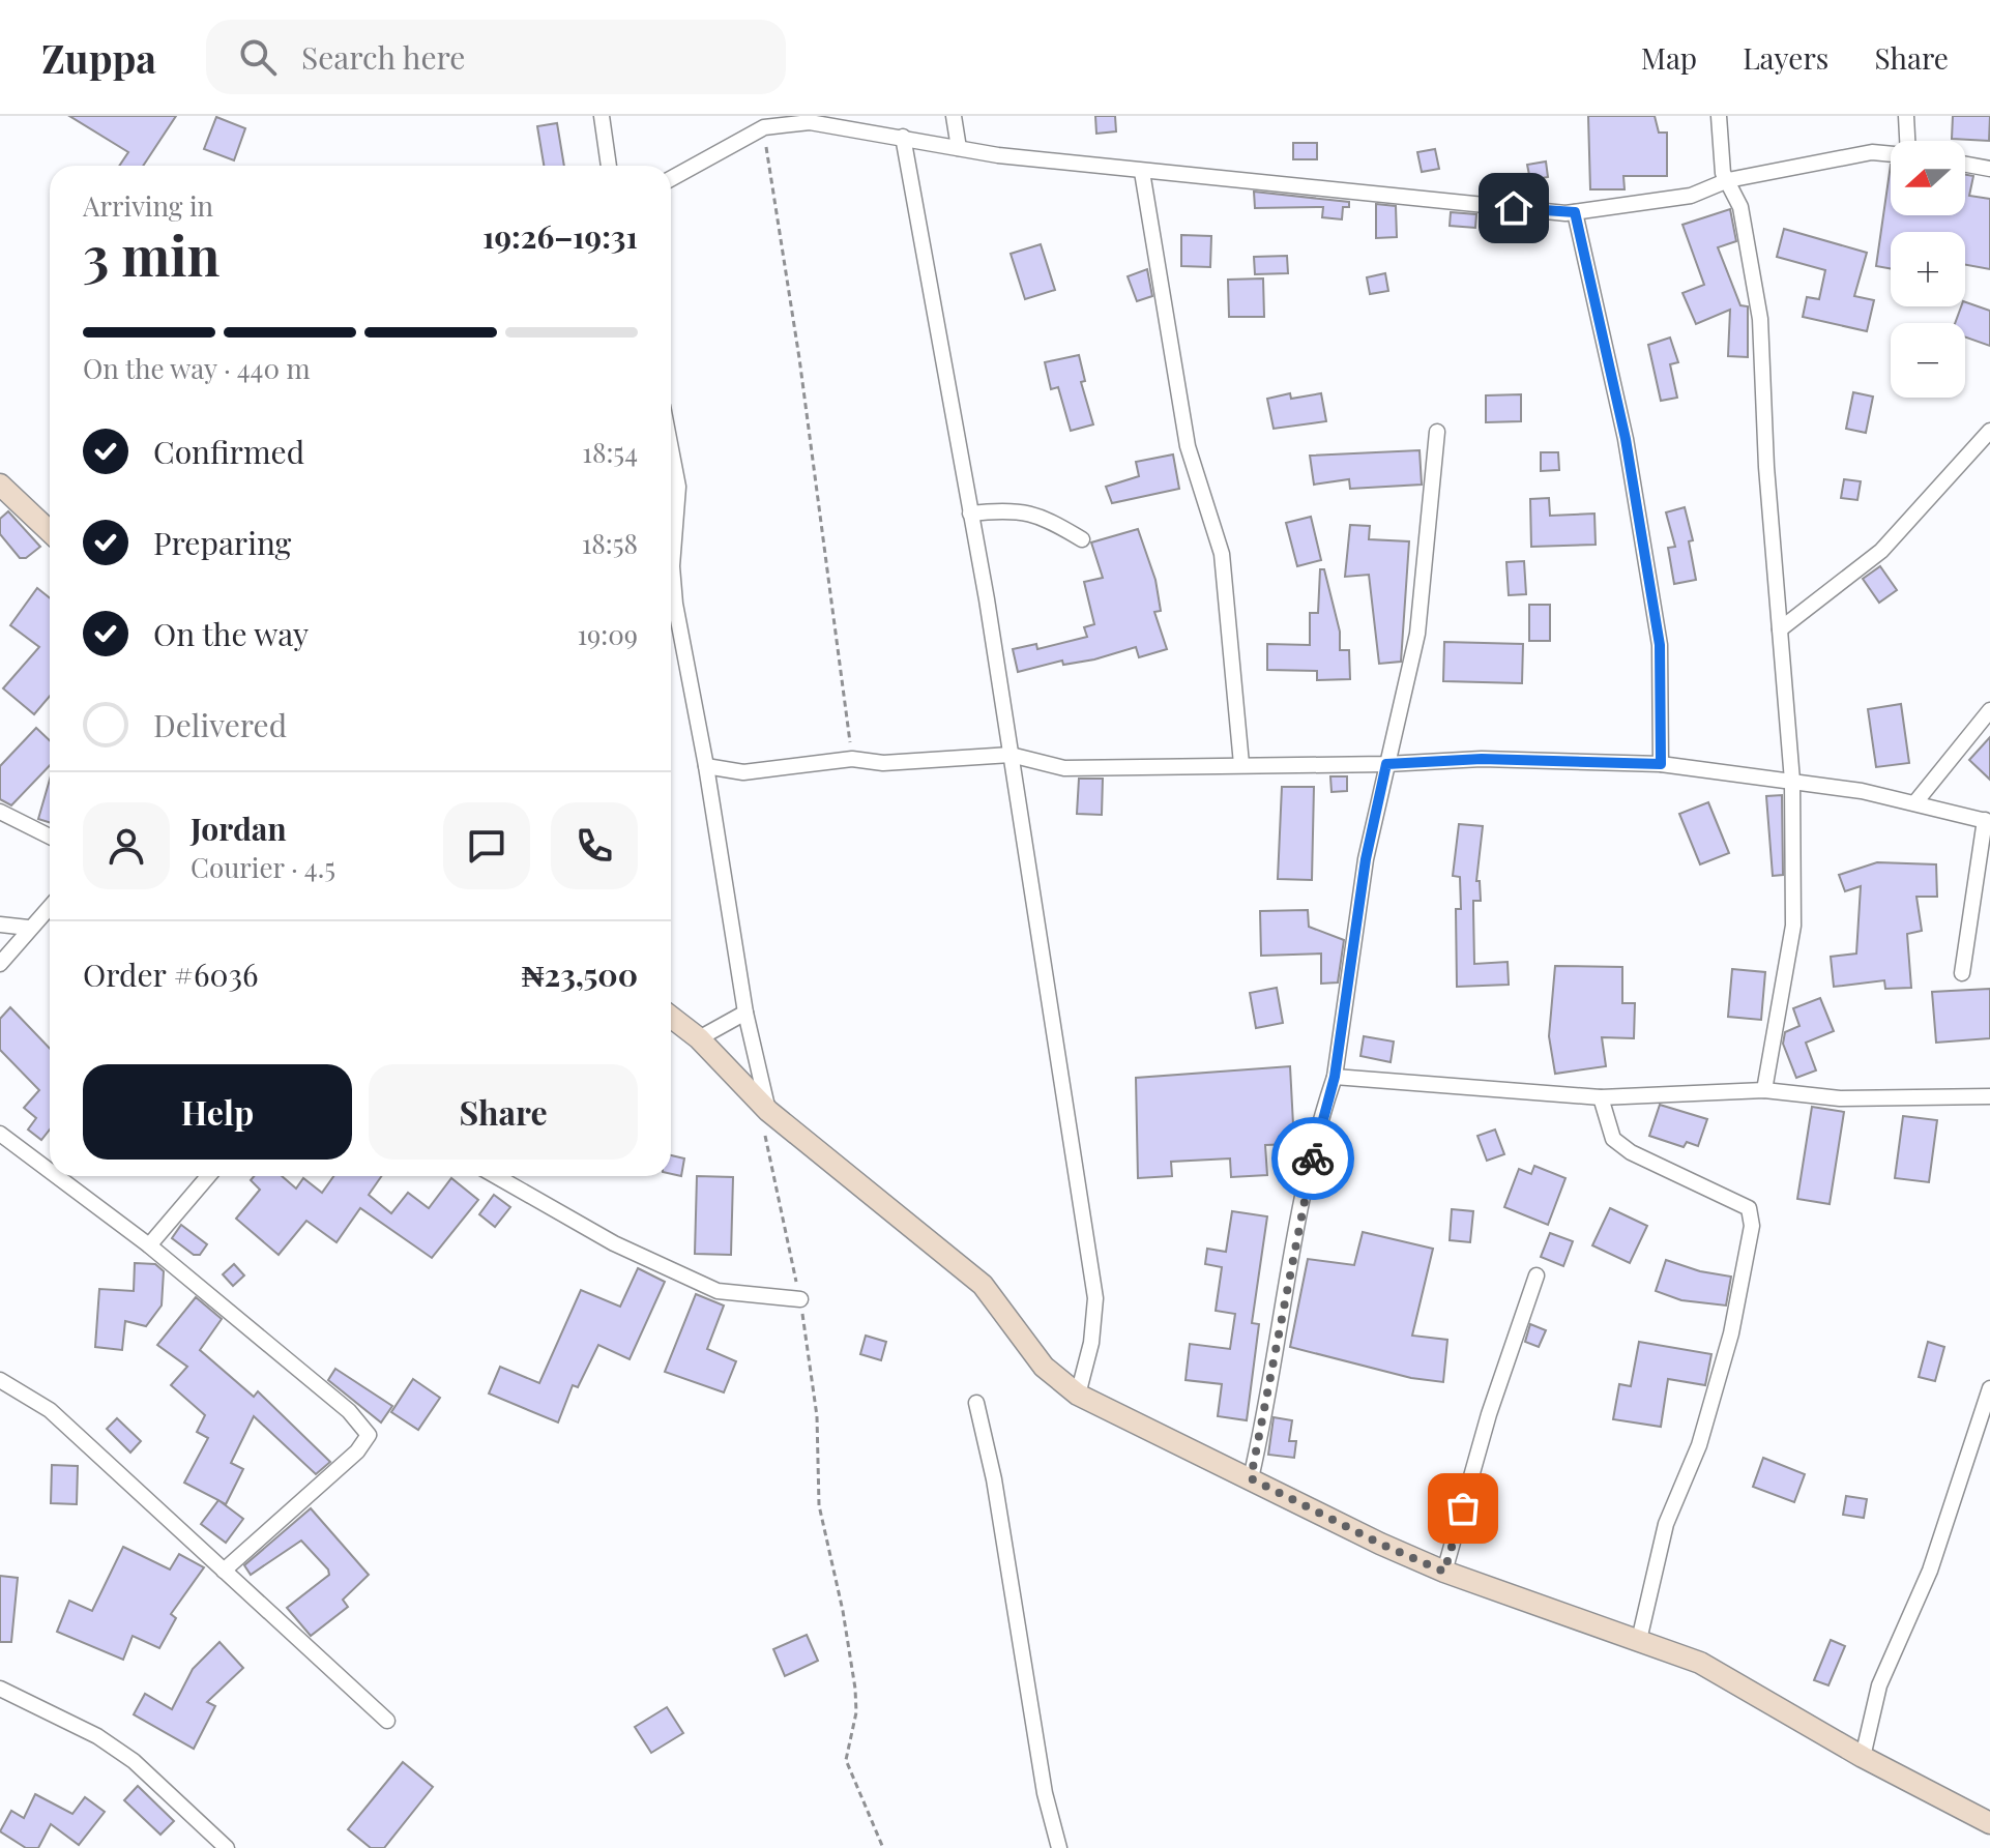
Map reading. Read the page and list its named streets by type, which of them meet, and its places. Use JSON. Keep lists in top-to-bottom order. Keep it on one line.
{"north":"left","page":{"header":"Zuppa","search":"Search here","nav":["Map","Layers","Share"],"map_buttons":["+","−"],"heading":["3 min","Arriving in","19:26–19:31"],"panel":["Jordan","Courier · 4.5","Order #6036","₦23,500"],"bar":"On the way · 440 m","list":[["Confirmed","18:54"],["Preparing","18:58"],["On the way","19:09"],"Delivered"],"buttons":["Help","Share"]}}
